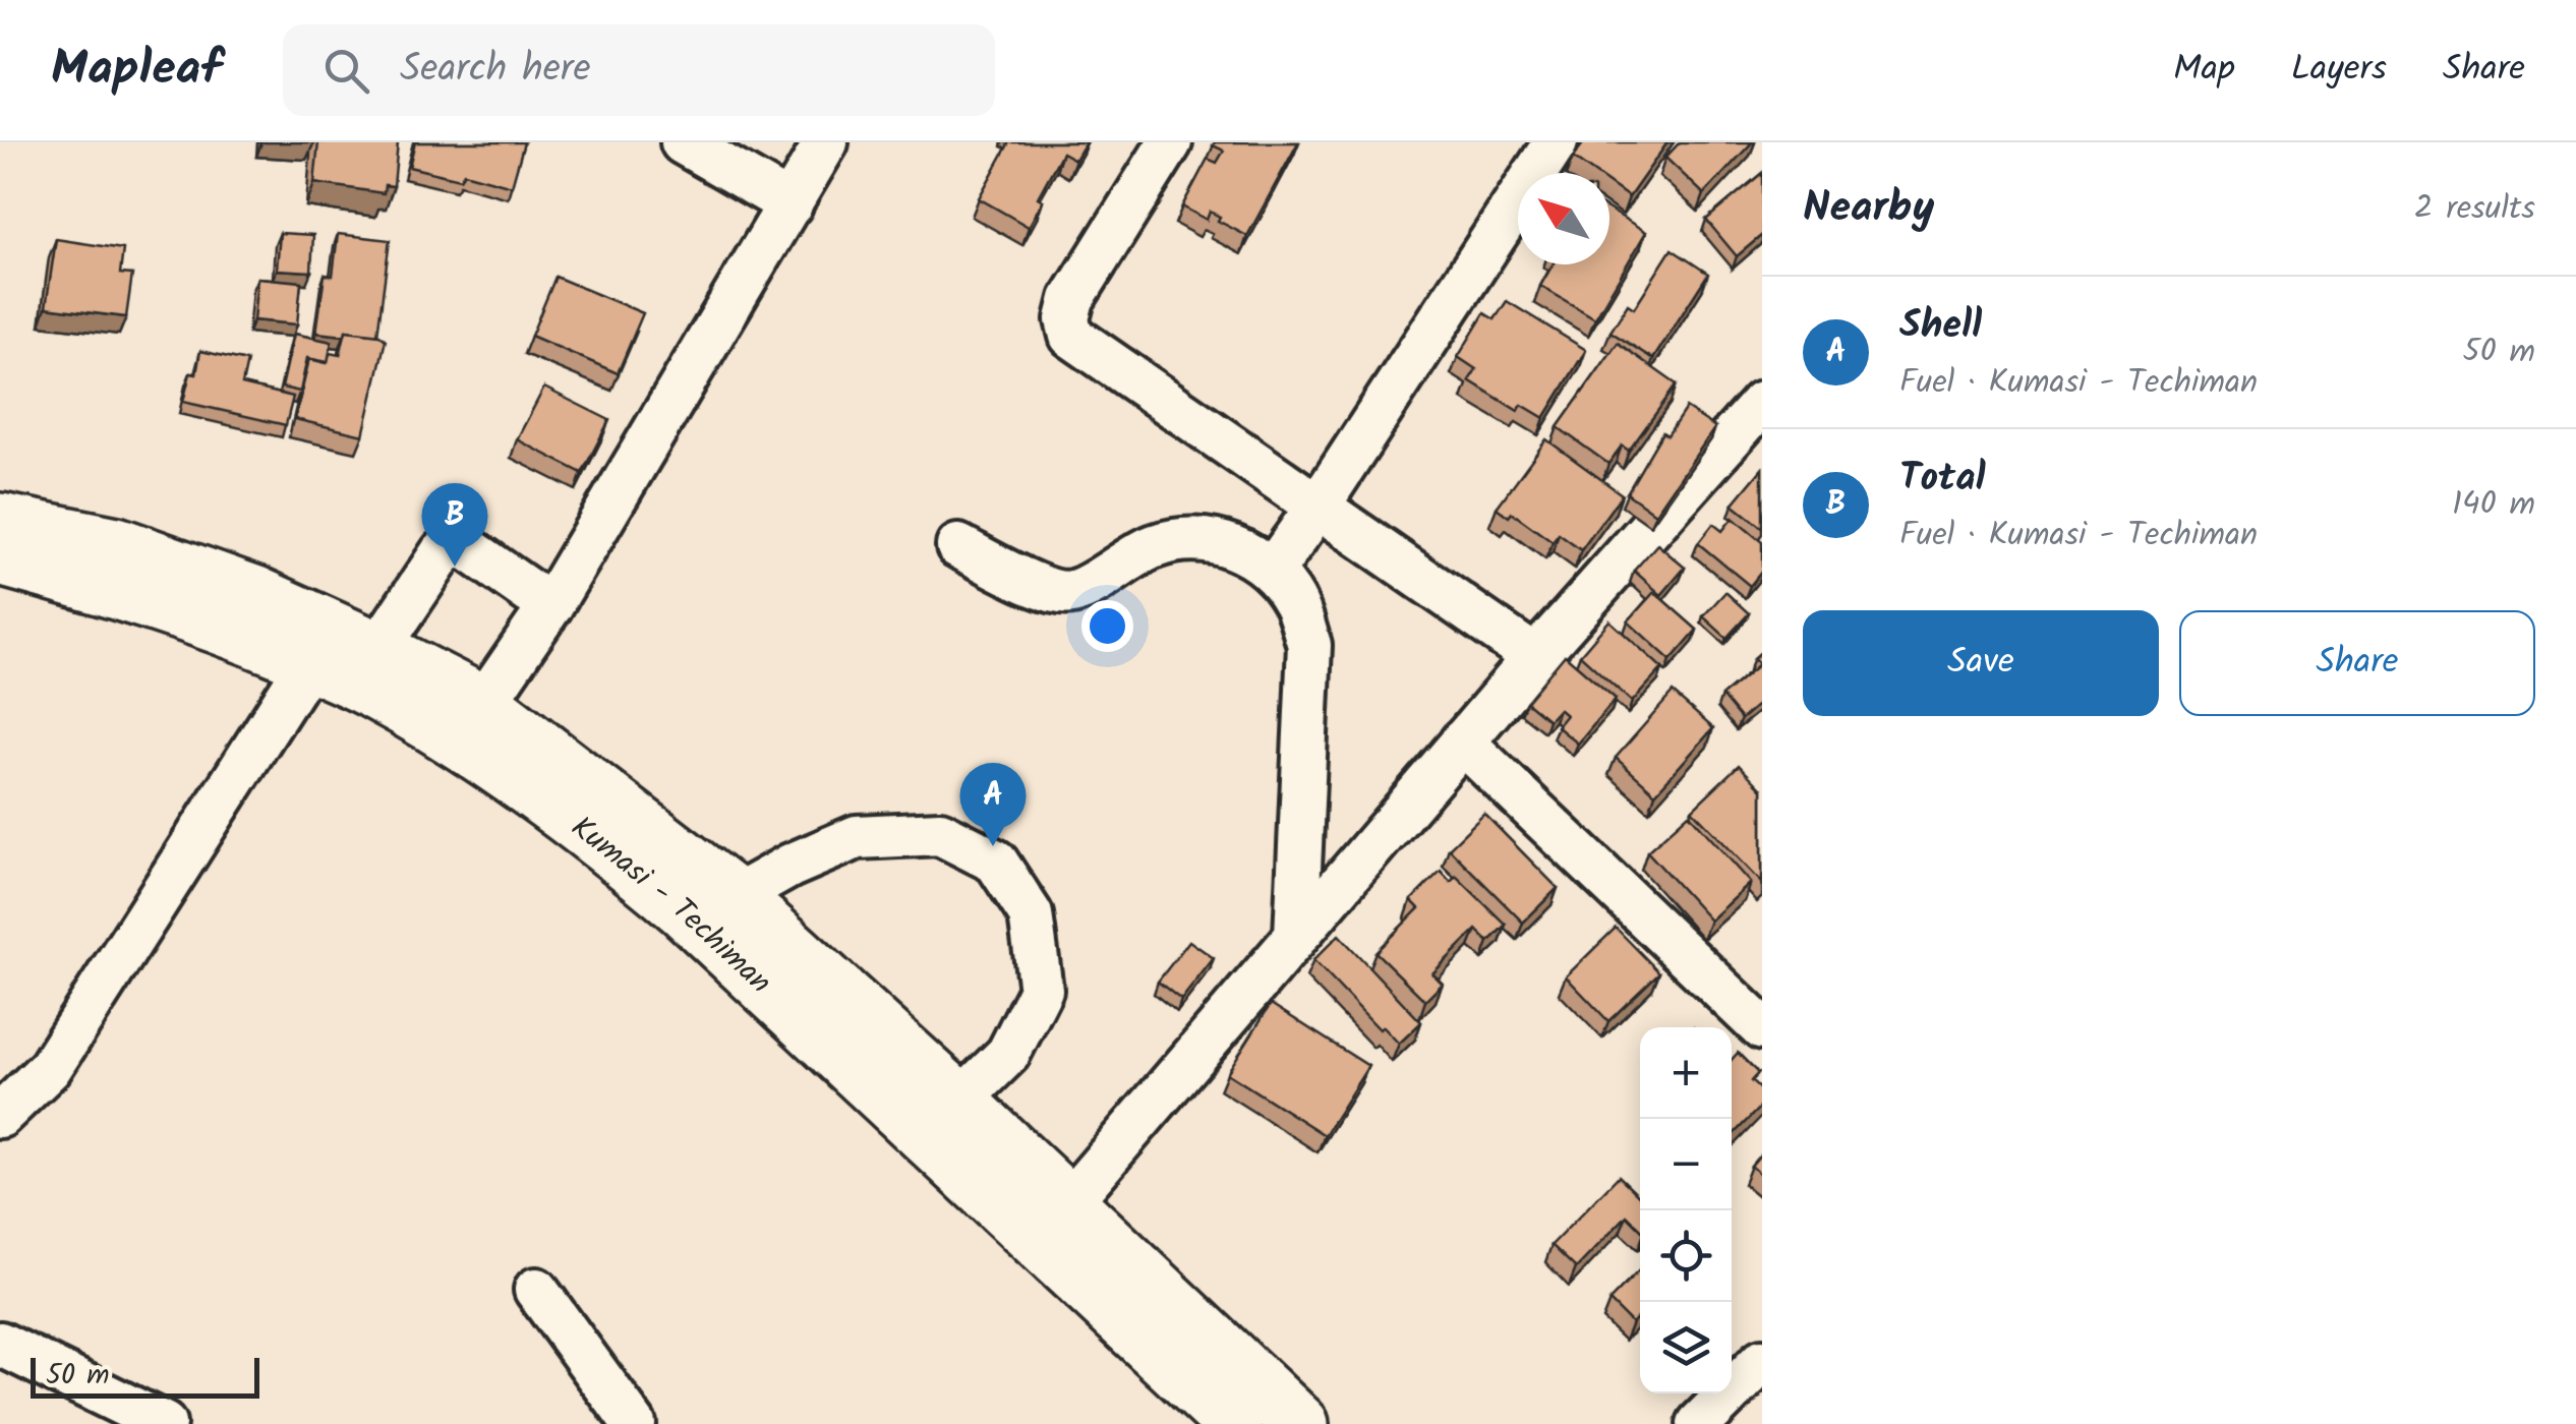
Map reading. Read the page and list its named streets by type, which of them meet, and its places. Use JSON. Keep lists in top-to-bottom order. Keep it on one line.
{"streets":{"highway":["Kumasi - Techiman"]},"scale_bar":"50 m","north":"top left","page":{"header":"Mapleaf","search":"Search here","nav":["Map","Layers","Share"],"heading":["Nearby","2 results"],"list":[{"mark":"A","name":"Shell","note":"Fuel · Kumasi - Techiman","value":"50 m"},{"mark":"B","name":"Total","note":"Fuel · Kumasi - Techiman","value":"140 m"}],"pins":["B","A"],"buttons":["Save","Share"],"map_buttons":["+","−"],"scale":"50 m"}}
